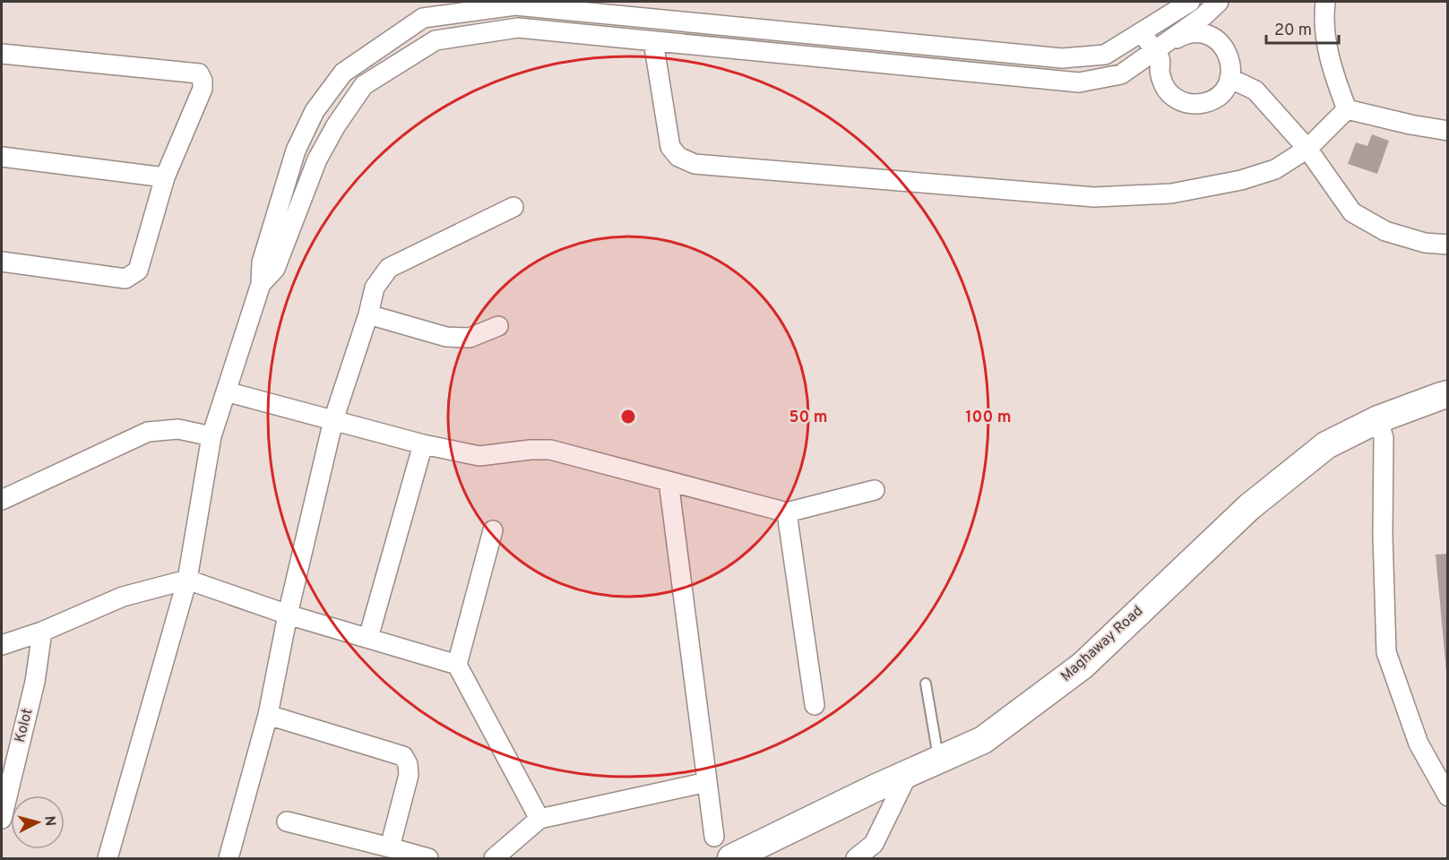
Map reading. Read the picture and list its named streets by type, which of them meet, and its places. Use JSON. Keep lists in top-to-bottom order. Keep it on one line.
{"streets":{"street":["Maghaway Road","Kolot"]},"scale_bar":"20 m","north":"right","rings":["50 m","100 m"]}
